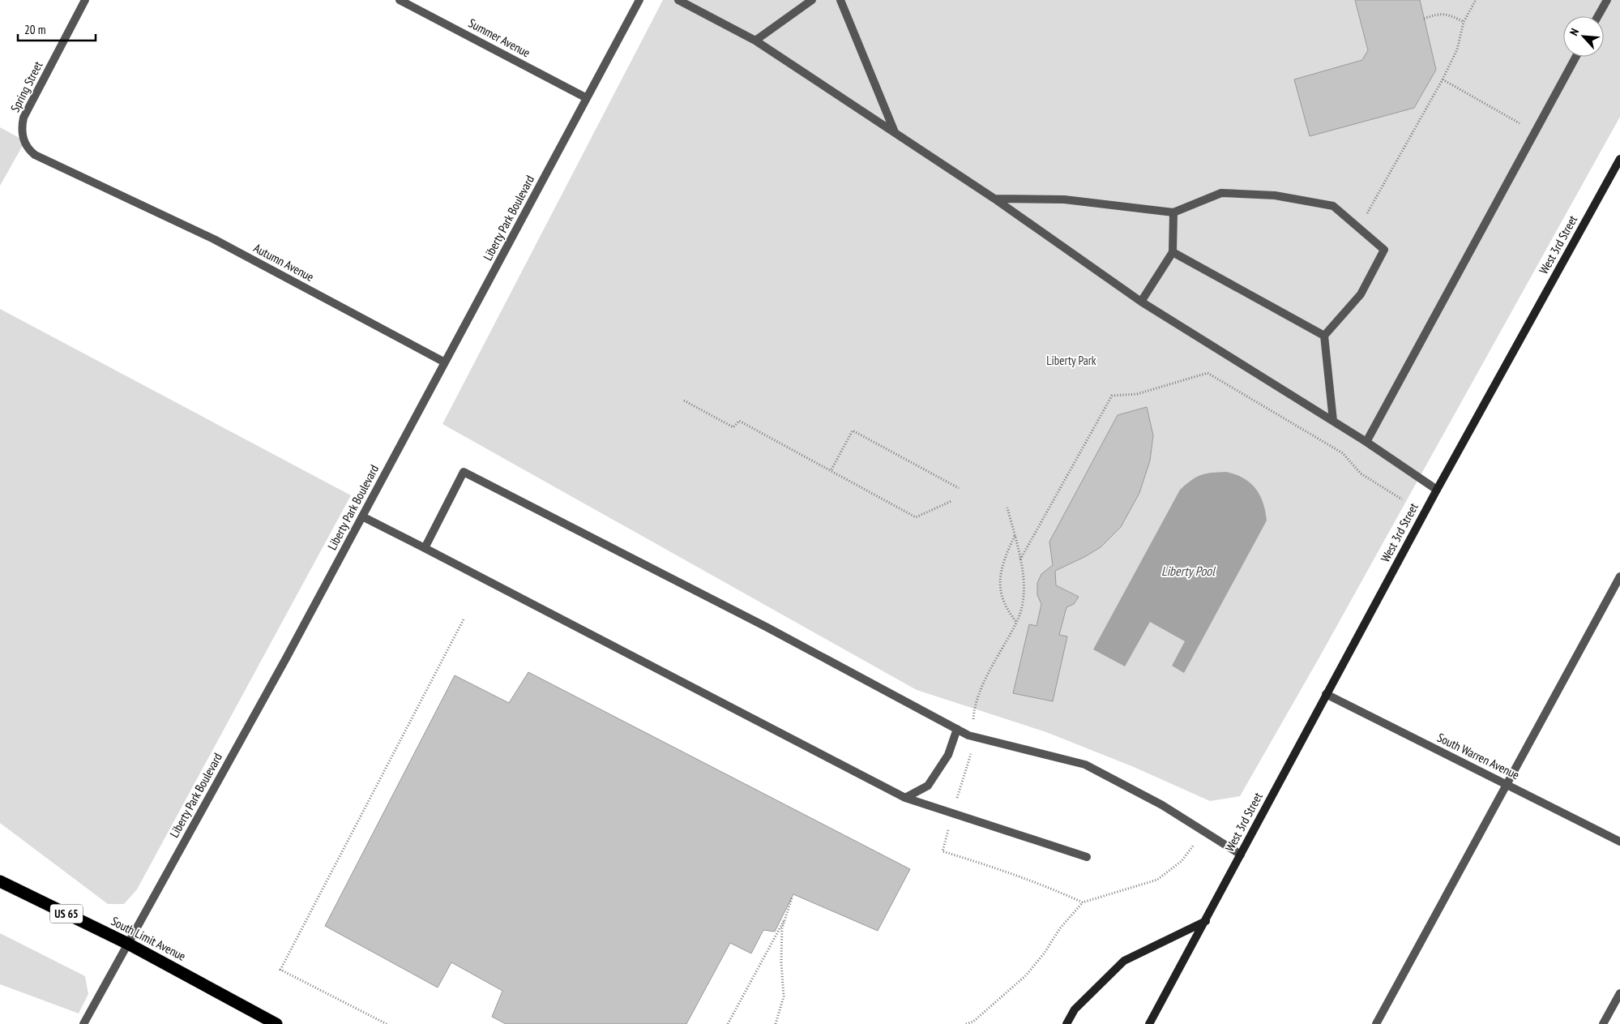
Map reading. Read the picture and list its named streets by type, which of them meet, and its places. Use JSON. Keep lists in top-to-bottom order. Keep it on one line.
{"streets":{"highway":["US 65","South Limit Avenue"],"street":["Summer Avenue","Spring Street","Liberty Park Boulevard","West 3rd Street","Autumn Avenue","South Warren Avenue"]},"crossings":[["Summer Avenue","Liberty Park Boulevard"],["Spring Street","Autumn Avenue"],["Liberty Park Boulevard","Autumn Avenue"],["Liberty Park Boulevard","South Limit Avenue"],["West 3rd Street","South Warren Avenue"]],"water":["Liberty Pool"],"parks":["Liberty Park"],"scale_bar":"20 m","north":"top left"}
